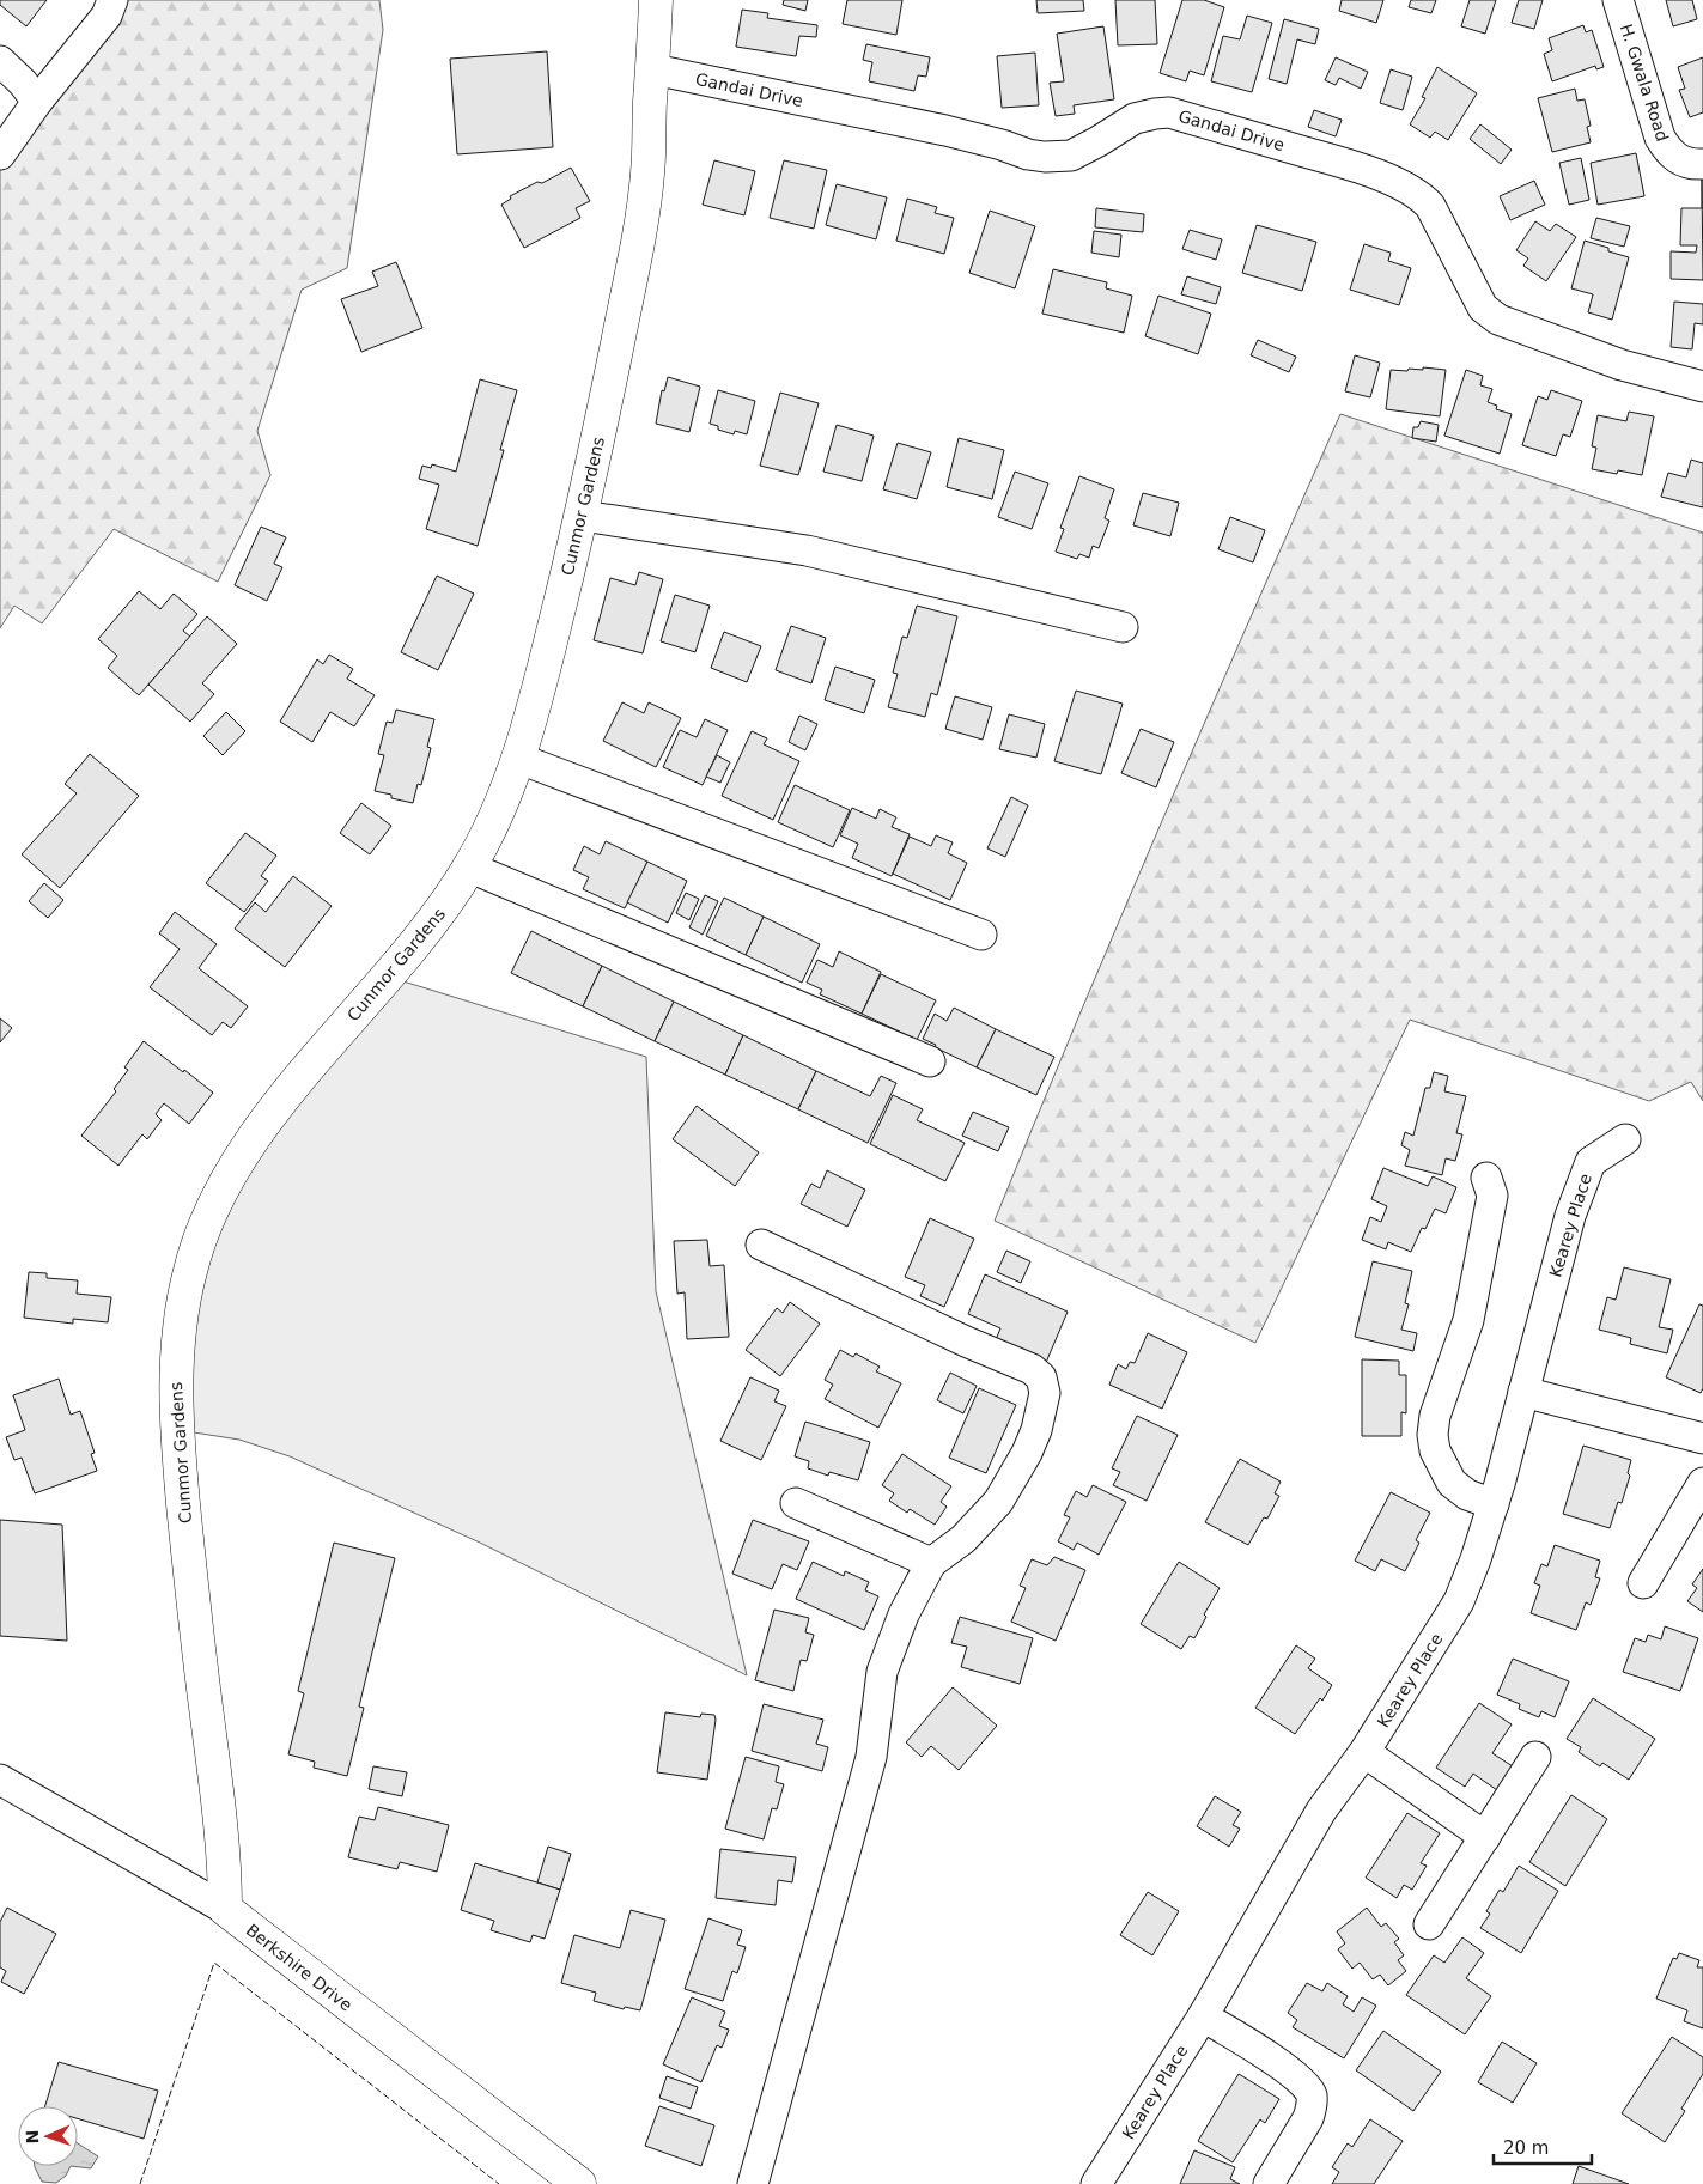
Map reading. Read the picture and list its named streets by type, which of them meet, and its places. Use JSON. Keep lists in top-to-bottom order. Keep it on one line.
{"streets":{"street":["H. Gwala Road","Gandai Drive","Cunmor Gardens","Kearey Place","Berkshire Drive"]},"crossings":[["Gandai Drive","Cunmor Gardens"],["Cunmor Gardens","Berkshire Drive"]],"scale_bar":"20 m","north":"left"}
